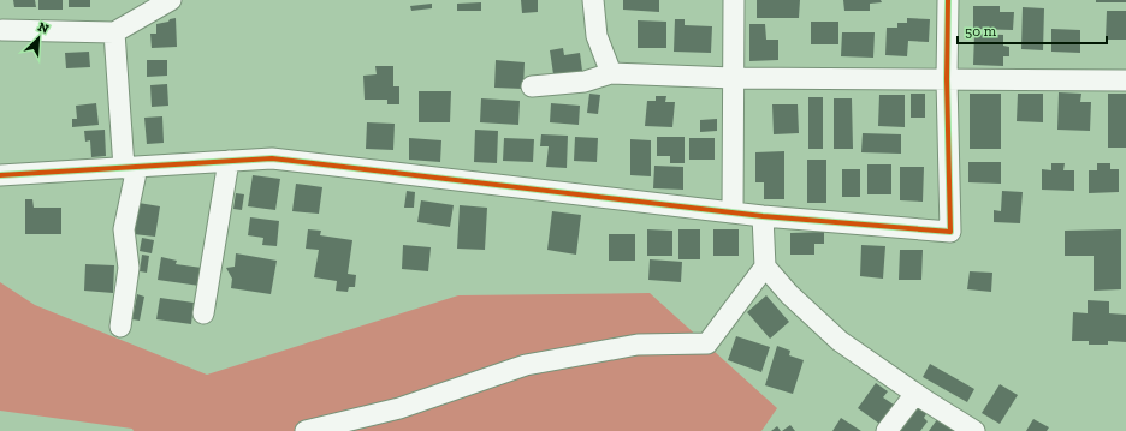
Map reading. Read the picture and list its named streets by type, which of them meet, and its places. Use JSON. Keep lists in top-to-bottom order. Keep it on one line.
{"scale_bar":"50 m","north":"top right"}
